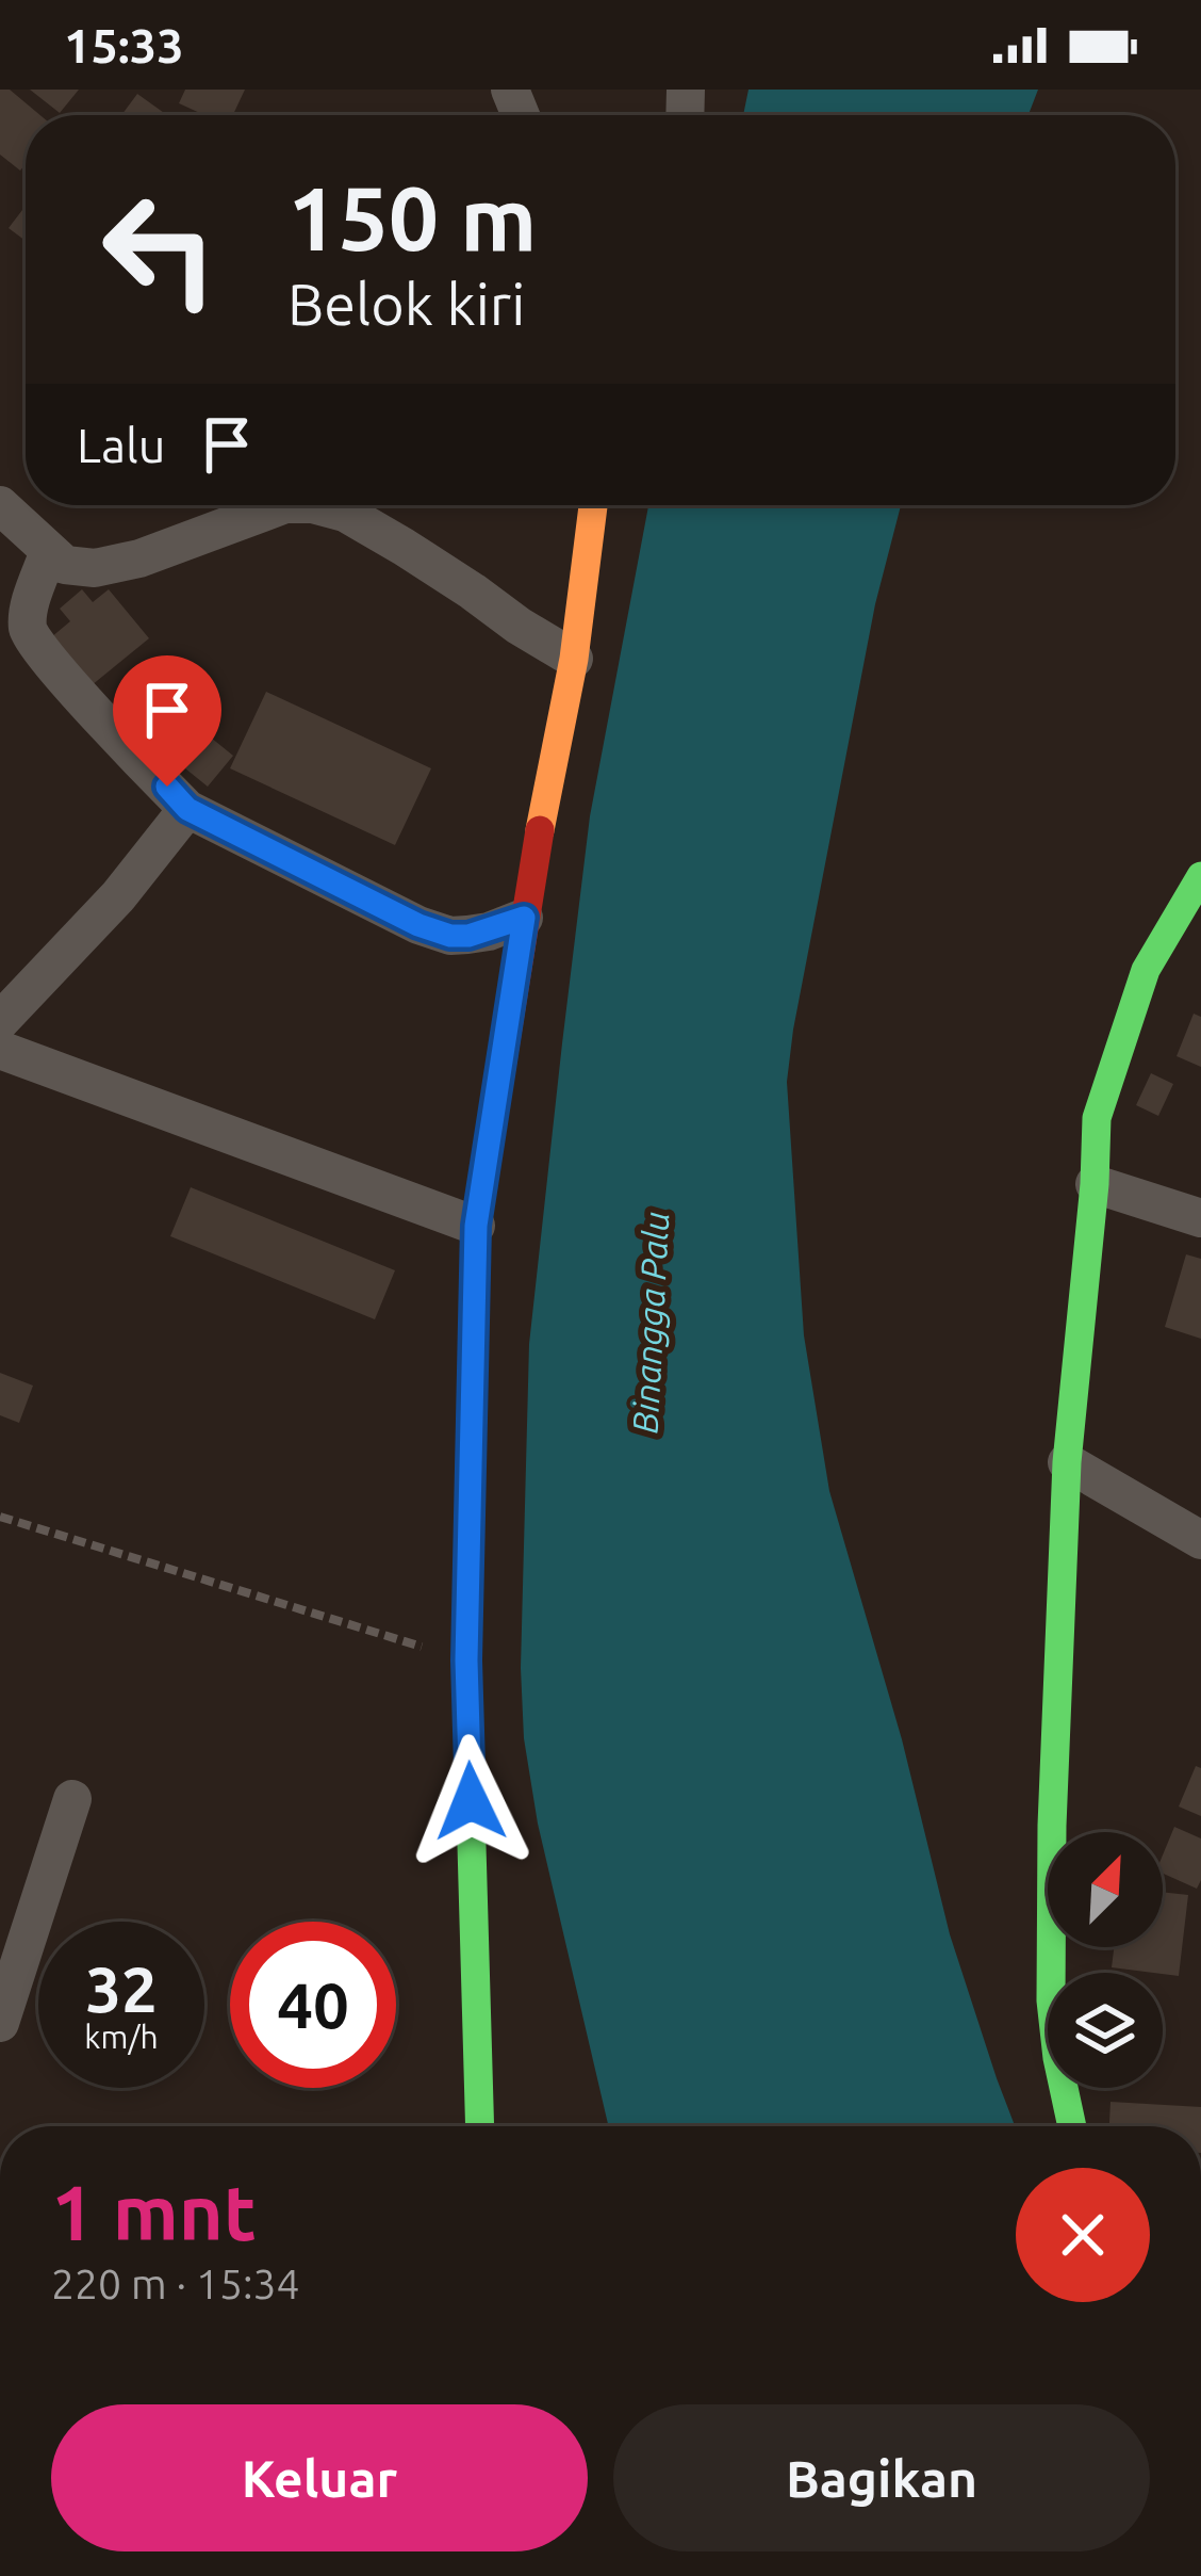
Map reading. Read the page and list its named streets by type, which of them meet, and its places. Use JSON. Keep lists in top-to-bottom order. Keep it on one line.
{"water":["Binangga Palu"],"north":"top right","page":{"status":"15:33","turn":["150 m","Belok kiri"],"then":"Lalu","speed":"32 km/h","limit":"40","heading":["1 mnt","220 m · 15:34"],"buttons":["Keluar","Bagikan"]}}
